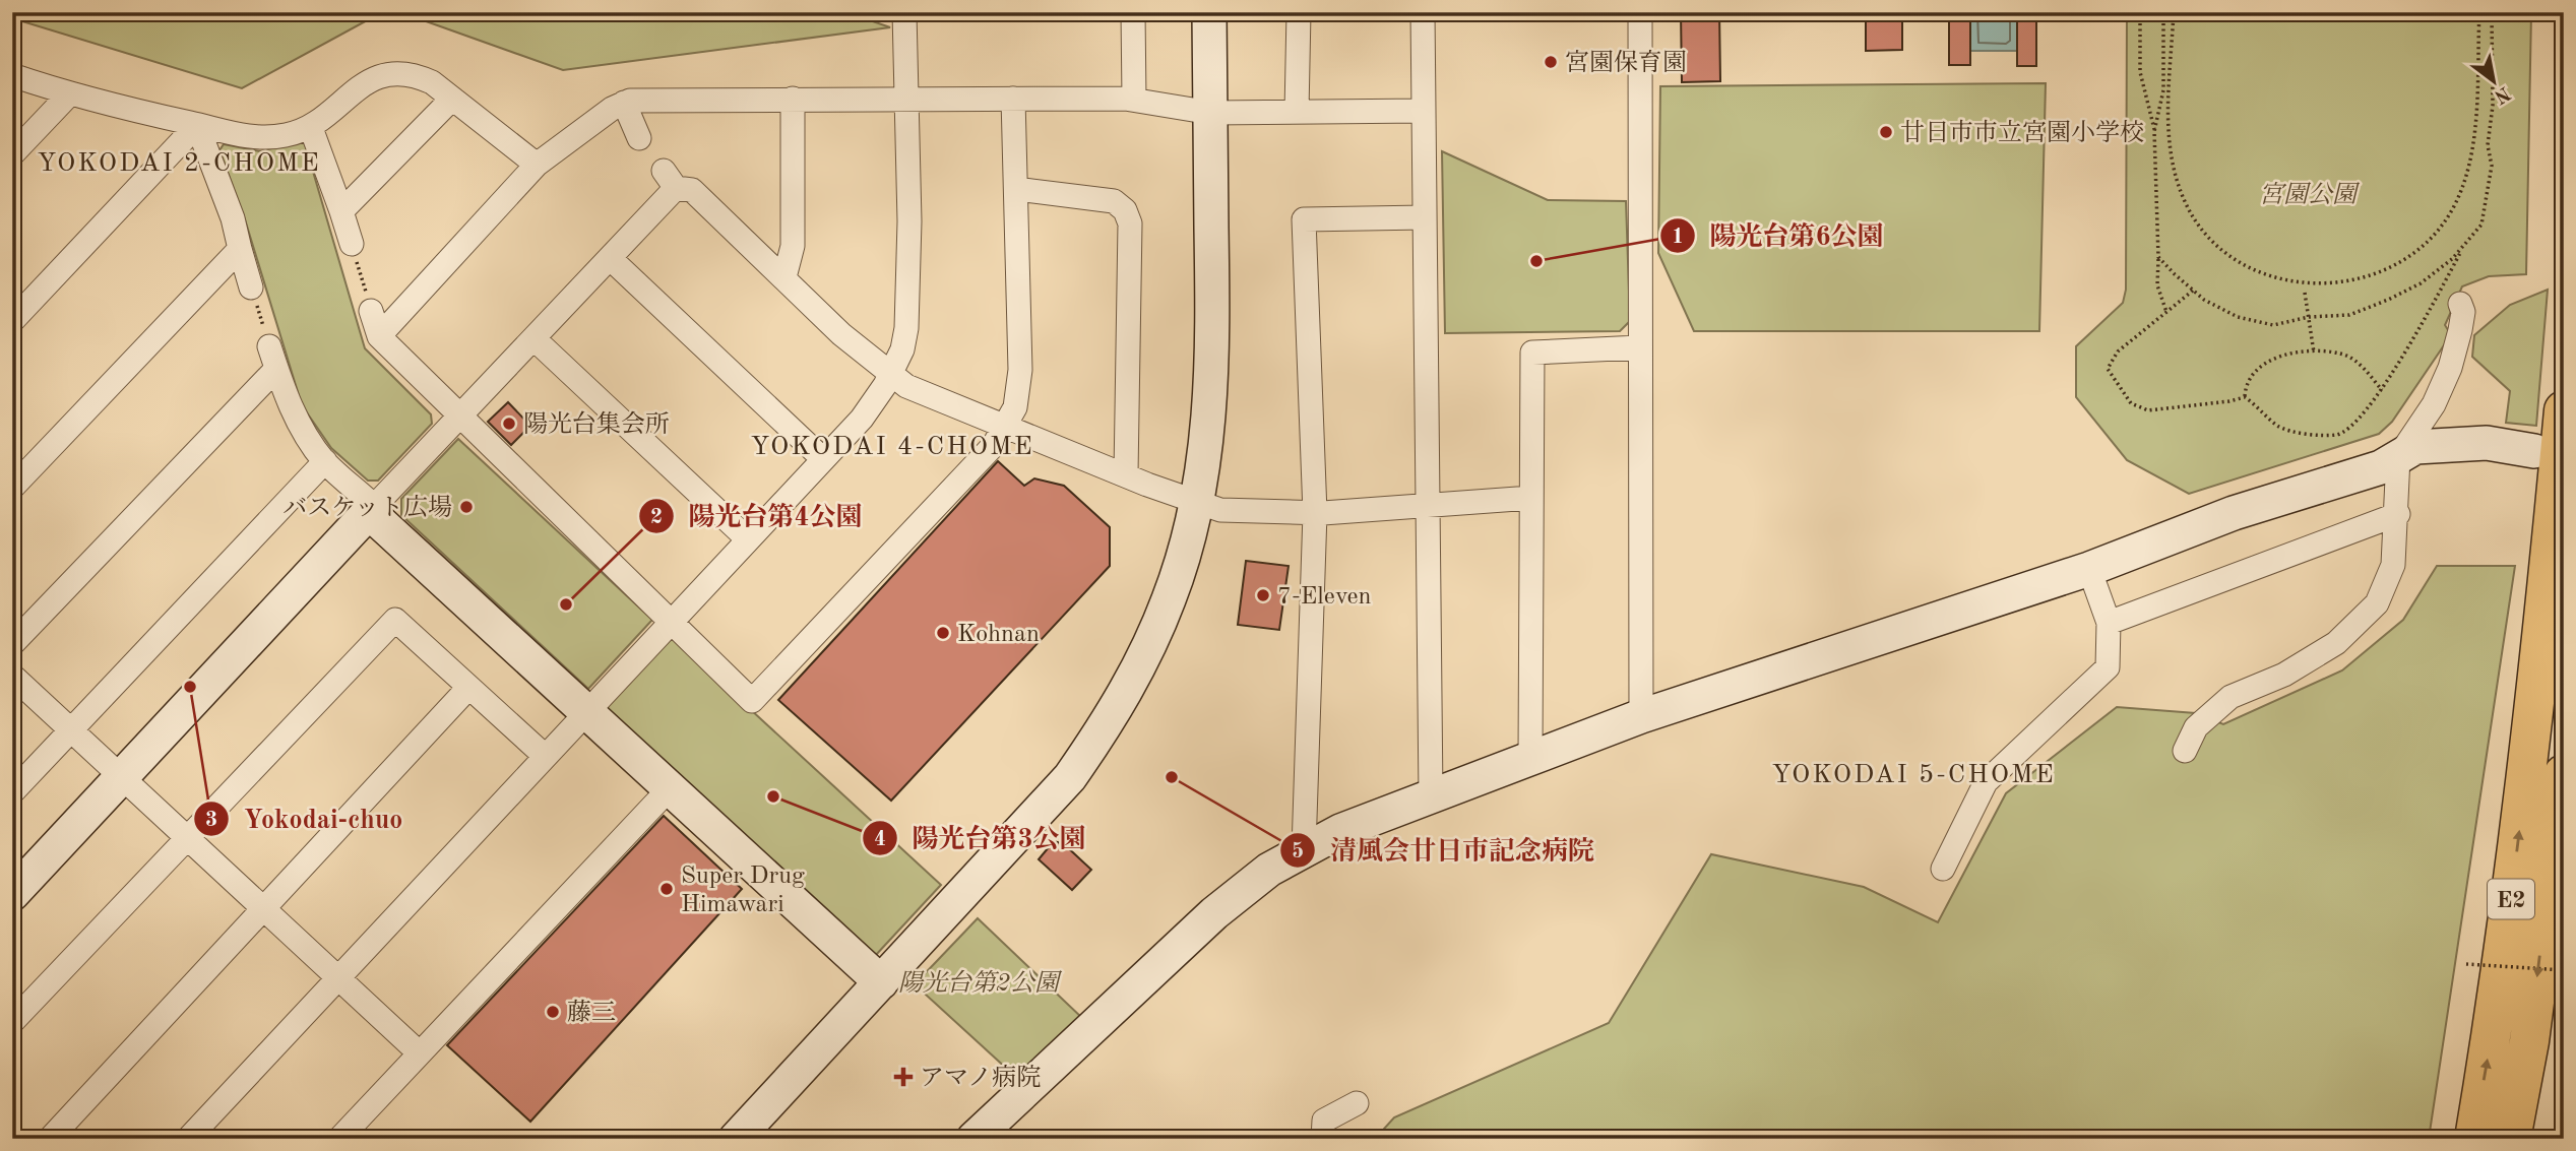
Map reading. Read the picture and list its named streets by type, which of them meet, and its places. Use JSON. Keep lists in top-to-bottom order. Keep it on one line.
{"streets":{"highway":["E2"]},"districts":["YOKODAI 2-CHOME","YOKODAI 4-CHOME","YOKODAI 5-CHOME"],"parks":["宮園公園","陽光台第2公園"],"places":{"other":["宮園保育園","廿日市市立宮園小学校","陽光台第6公園","陽光台集会所","バスケット広場","7-Eleven","陽光台第4公園","Kohnan","Yokodai-chuo","清風会廿日市記念病院","陽光台第3公園","Super Drug Himawari","藤三"],"health":["アマノ病院"]},"north":"bottom right"}
